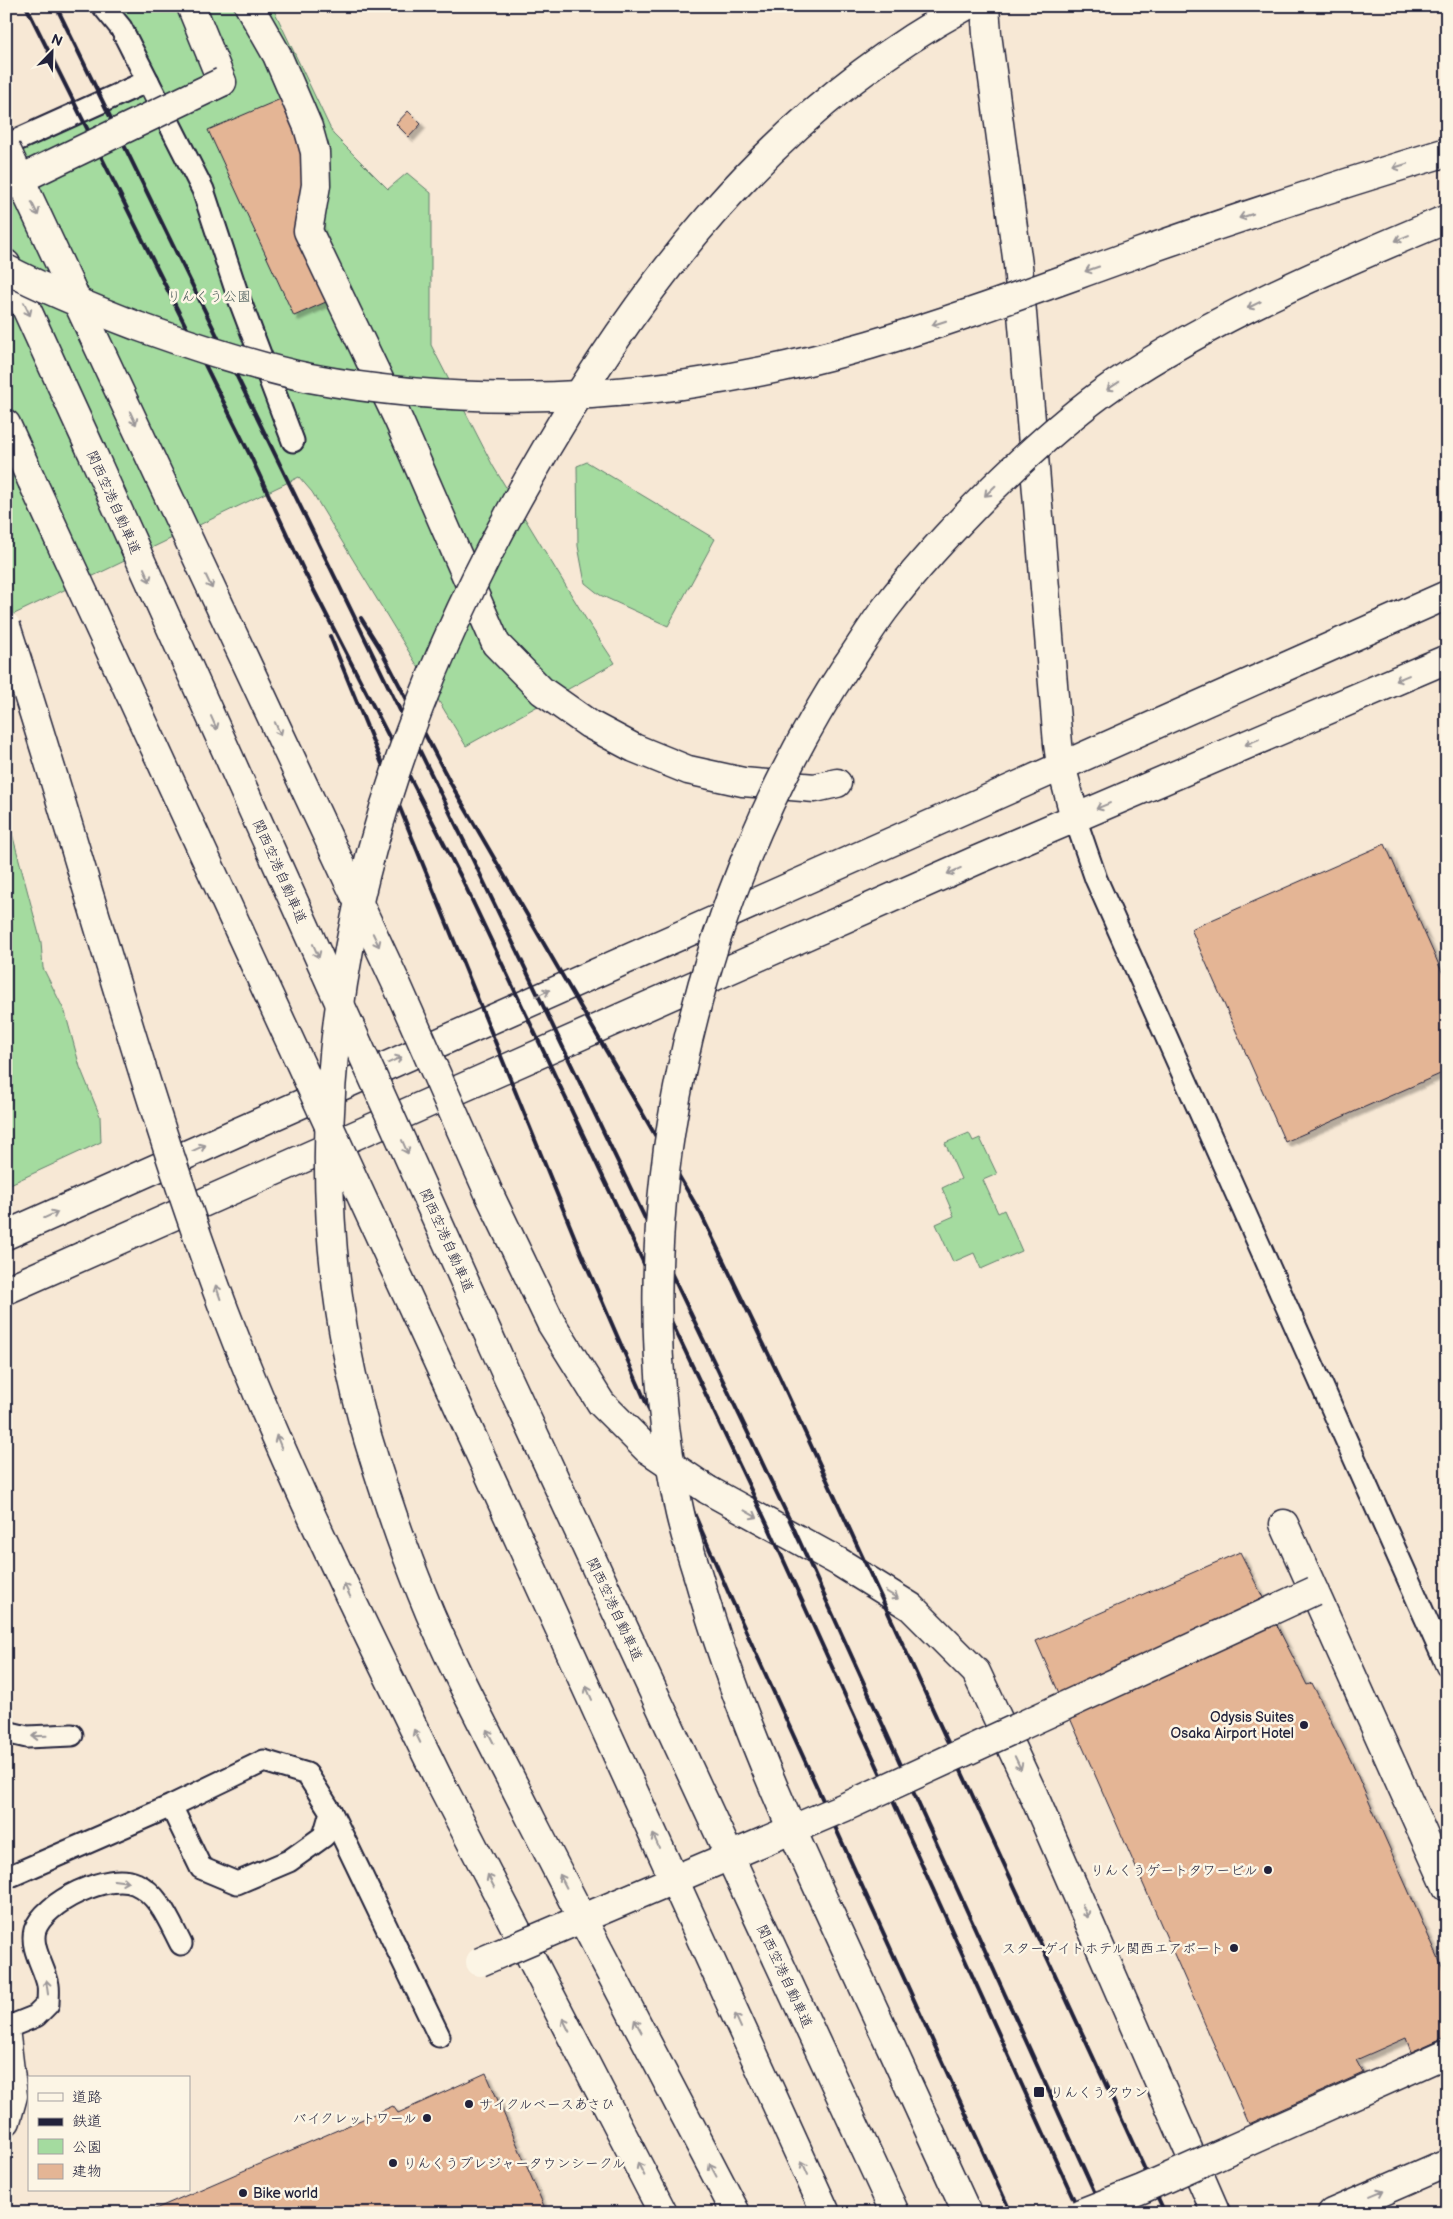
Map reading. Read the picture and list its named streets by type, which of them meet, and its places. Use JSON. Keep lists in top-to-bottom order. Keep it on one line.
{"streets":{"main road":["関西空港自動車道"]},"parks":["りんくう公園"],"places":{"other":["Odysis Suites Osaka Airport Hotel","りんくうゲートタワービル","スターゲイトホテル関西エアポート","サイクルベースあさひ","バイクレットワール","りんくうプレジャータウンシークル","Bike world"],"transit":["りんくうタウン"]},"legend":["道路","鉄道","公園","建物"],"north":"top right"}
